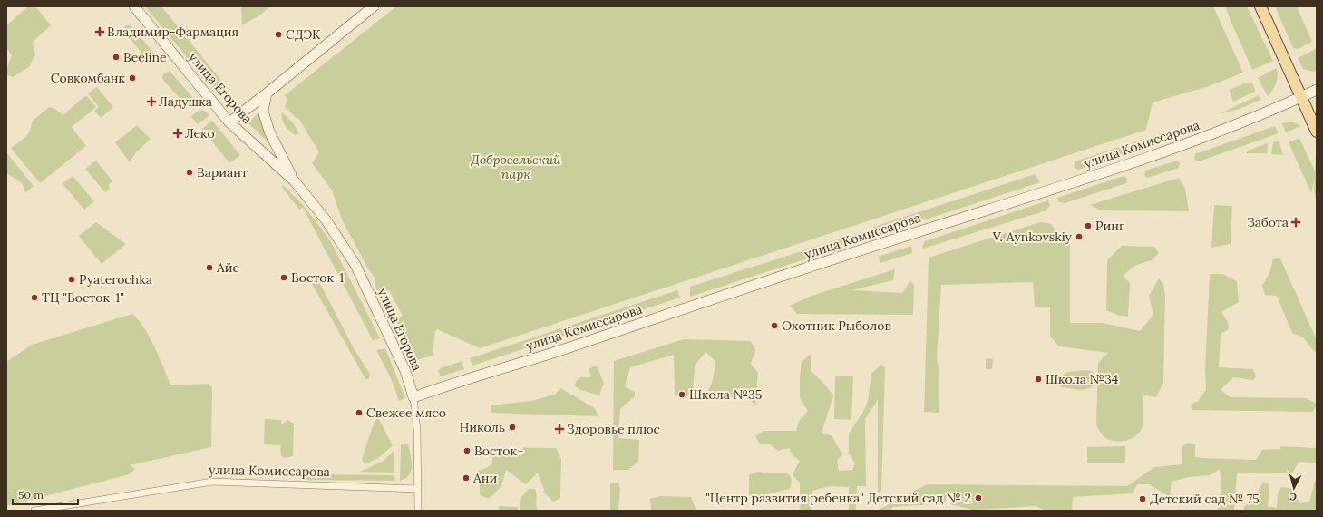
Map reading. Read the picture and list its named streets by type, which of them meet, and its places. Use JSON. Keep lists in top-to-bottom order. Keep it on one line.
{"streets":{"main road":["улица Егорова","улица Комиссарова"]},"crossings":[["улица Егорова","улица Комиссарова"]],"parks":["Добросельский парк"],"places":{"health":["Владимир-Фармация","Ладушка","Леко","Забота","Здоровье плюс"],"other":["СДЭК","Beeline","Совкомбанк","Вариант","Ринг","V. Aynkovskiy","Айс","Восток-1","Pyaterochka","ТЦ \"Восток-1\"","Охотник Рыболов","Школа №34","Школа №35","Свежее мясо","Николь","Восток+","Ани","\"Центр развития ребенка\" Детский сад № 2","Детский сад № 75"]},"scale_bar":"50 m","north":"bottom"}
